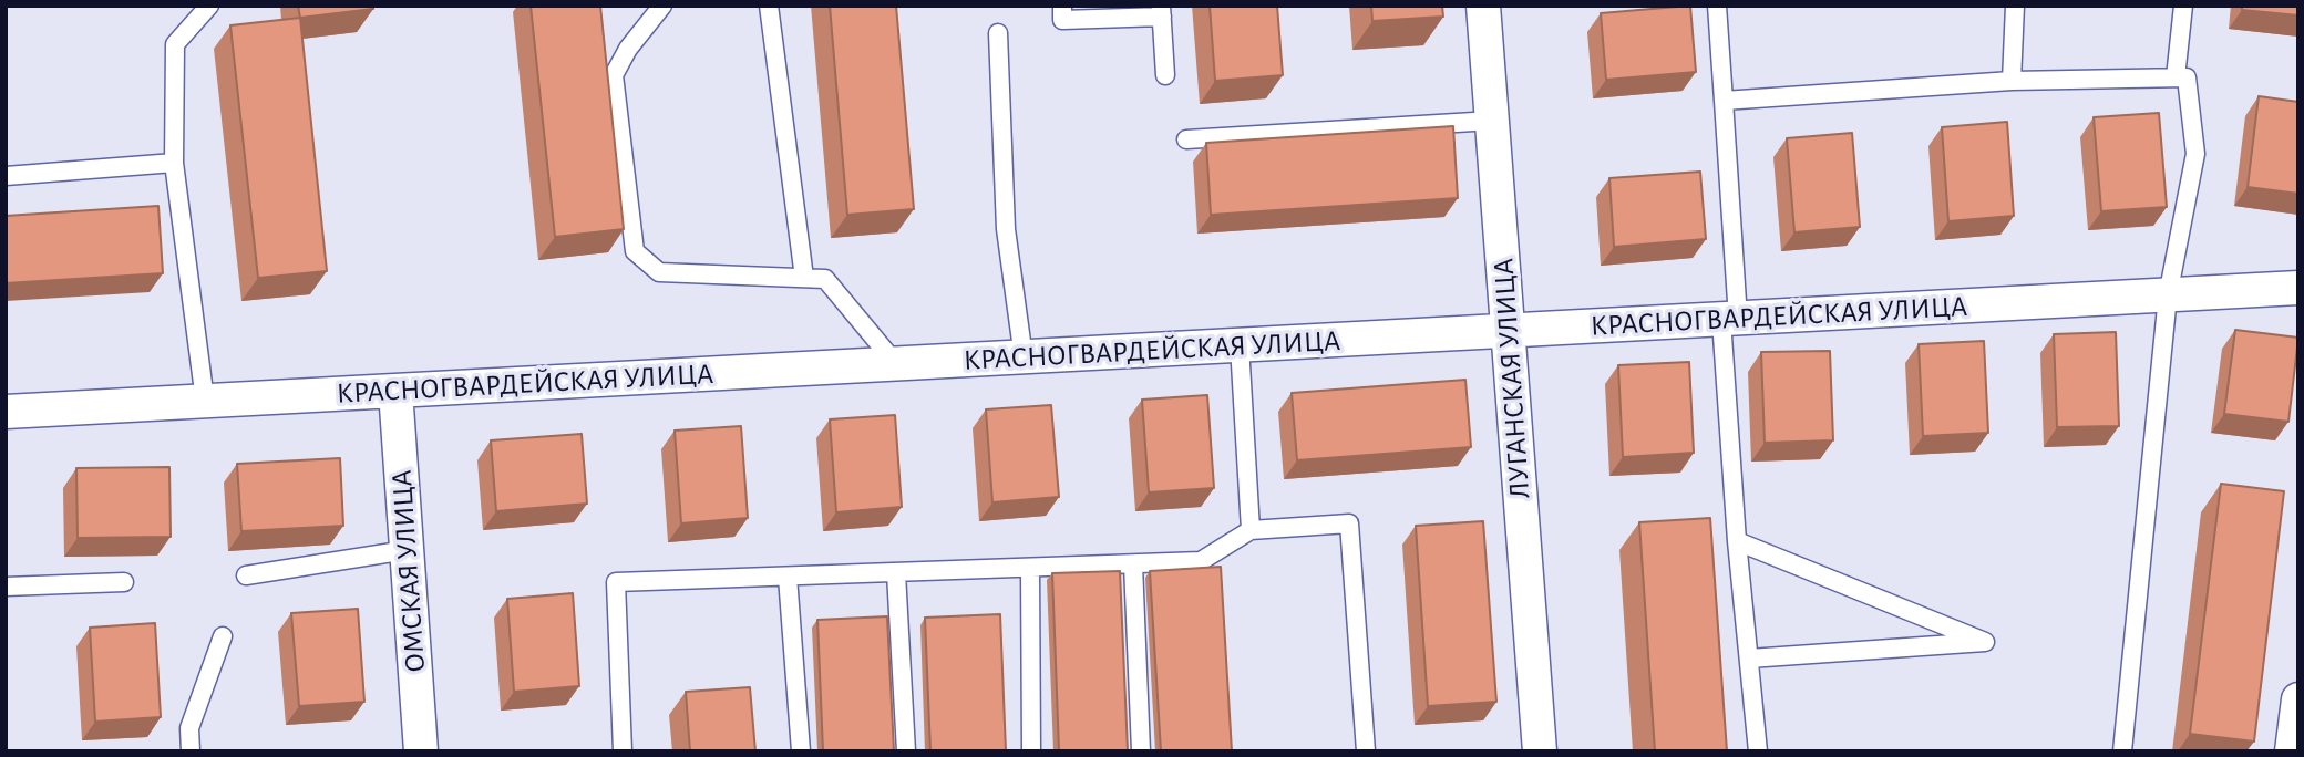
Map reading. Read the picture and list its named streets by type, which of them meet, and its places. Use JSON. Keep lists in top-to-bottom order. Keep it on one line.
{"streets":{"street":["КРАСНОГВАРДЕЙСКАЯ УЛИЦА","ЛУГАНСКАЯ УЛИЦА","ОМСКАЯ УЛИЦА"]},"crossings":[["КРАСНОГВАРДЕЙСКАЯ УЛИЦА","ЛУГАНСКАЯ УЛИЦА"],["КРАСНОГВАРДЕЙСКАЯ УЛИЦА","ОМСКАЯ УЛИЦА"]]}
